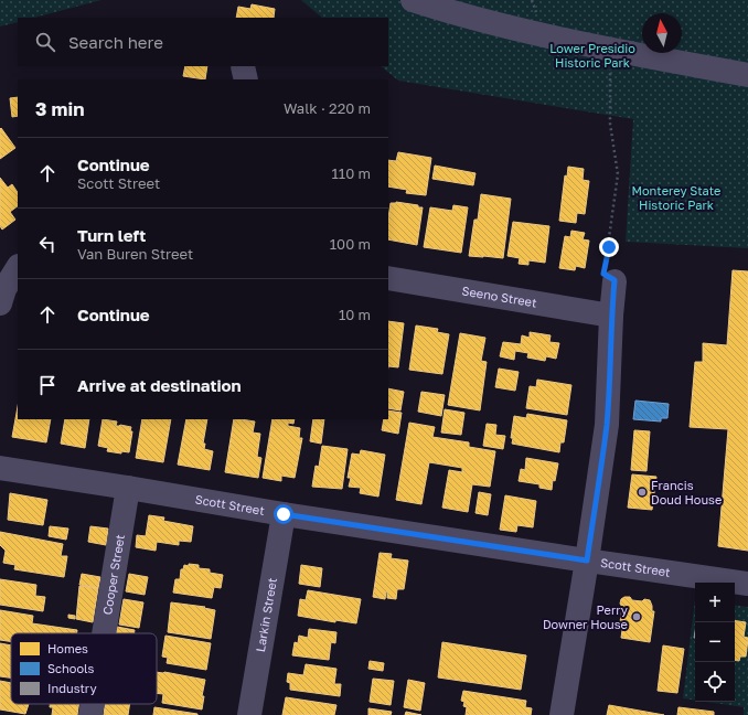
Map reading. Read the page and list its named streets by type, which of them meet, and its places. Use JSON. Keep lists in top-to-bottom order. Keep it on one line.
{"streets":{"street":["Seeno Street","Scott Street","Cooper Street","Larkin Street"]},"crossings":[["Scott Street","Cooper Street"],["Scott Street","Larkin Street"]],"parks":["Lower Presidio Historic Park","Monterey State Historic Park"],"places":["Francis Doud House","Perry Downer House"],"legend":["Homes","Schools","Industry"],"north":"top","page":{"search":"Search here","heading":["3 min","Walk · 220 m"],"list":[["Continue","Scott Street","110 m"],["Turn left","Van Buren Street","100 m"],["Continue","10 m"],"Arrive at destination"],"map_buttons":["+","−"]}}
